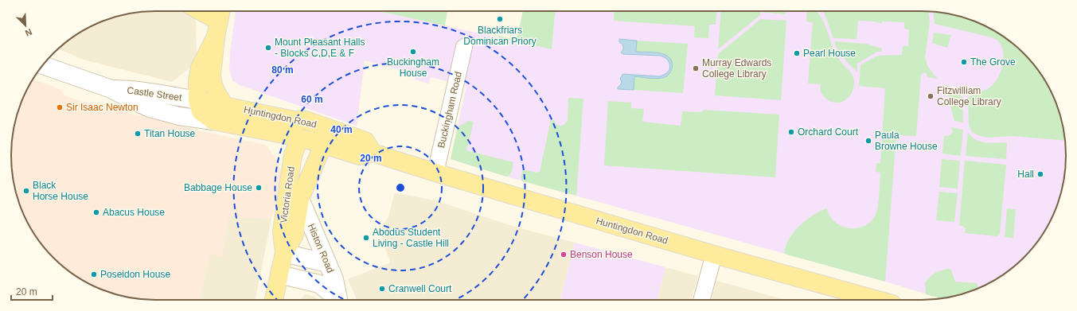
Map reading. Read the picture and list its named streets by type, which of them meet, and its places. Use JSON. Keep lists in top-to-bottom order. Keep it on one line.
{"streets":{"main road":["Huntingdon Road","Victoria Road"],"street":["Castle Street","Buckingham Road","Histon Road"]},"crossings":[["Castle Street","Huntingdon Road"],["Buckingham Road","Huntingdon Road"],["Huntingdon Road","Victoria Road"],["Victoria Road","Histon Road"]],"places":["Blackfriars Dominican Priory","Mount Pleasant Halls - Blocks C,D,E & F","Buckingham House","Pearl House","The Grove","Murray Edwards College Library","Fitzwilliam College Library","Sir Isaac Newton","Orchard Court","Titan House","Paula Browne House","Hall","Babbage House","Black Horse House","Abacus House","Abodus Student Living - Castle Hill","Benson House","Poseidon House","Cranwell Court"],"scale_bar":"20 m","north":"bottom right","rings":["80 m","60 m","40 m","20 m"]}
